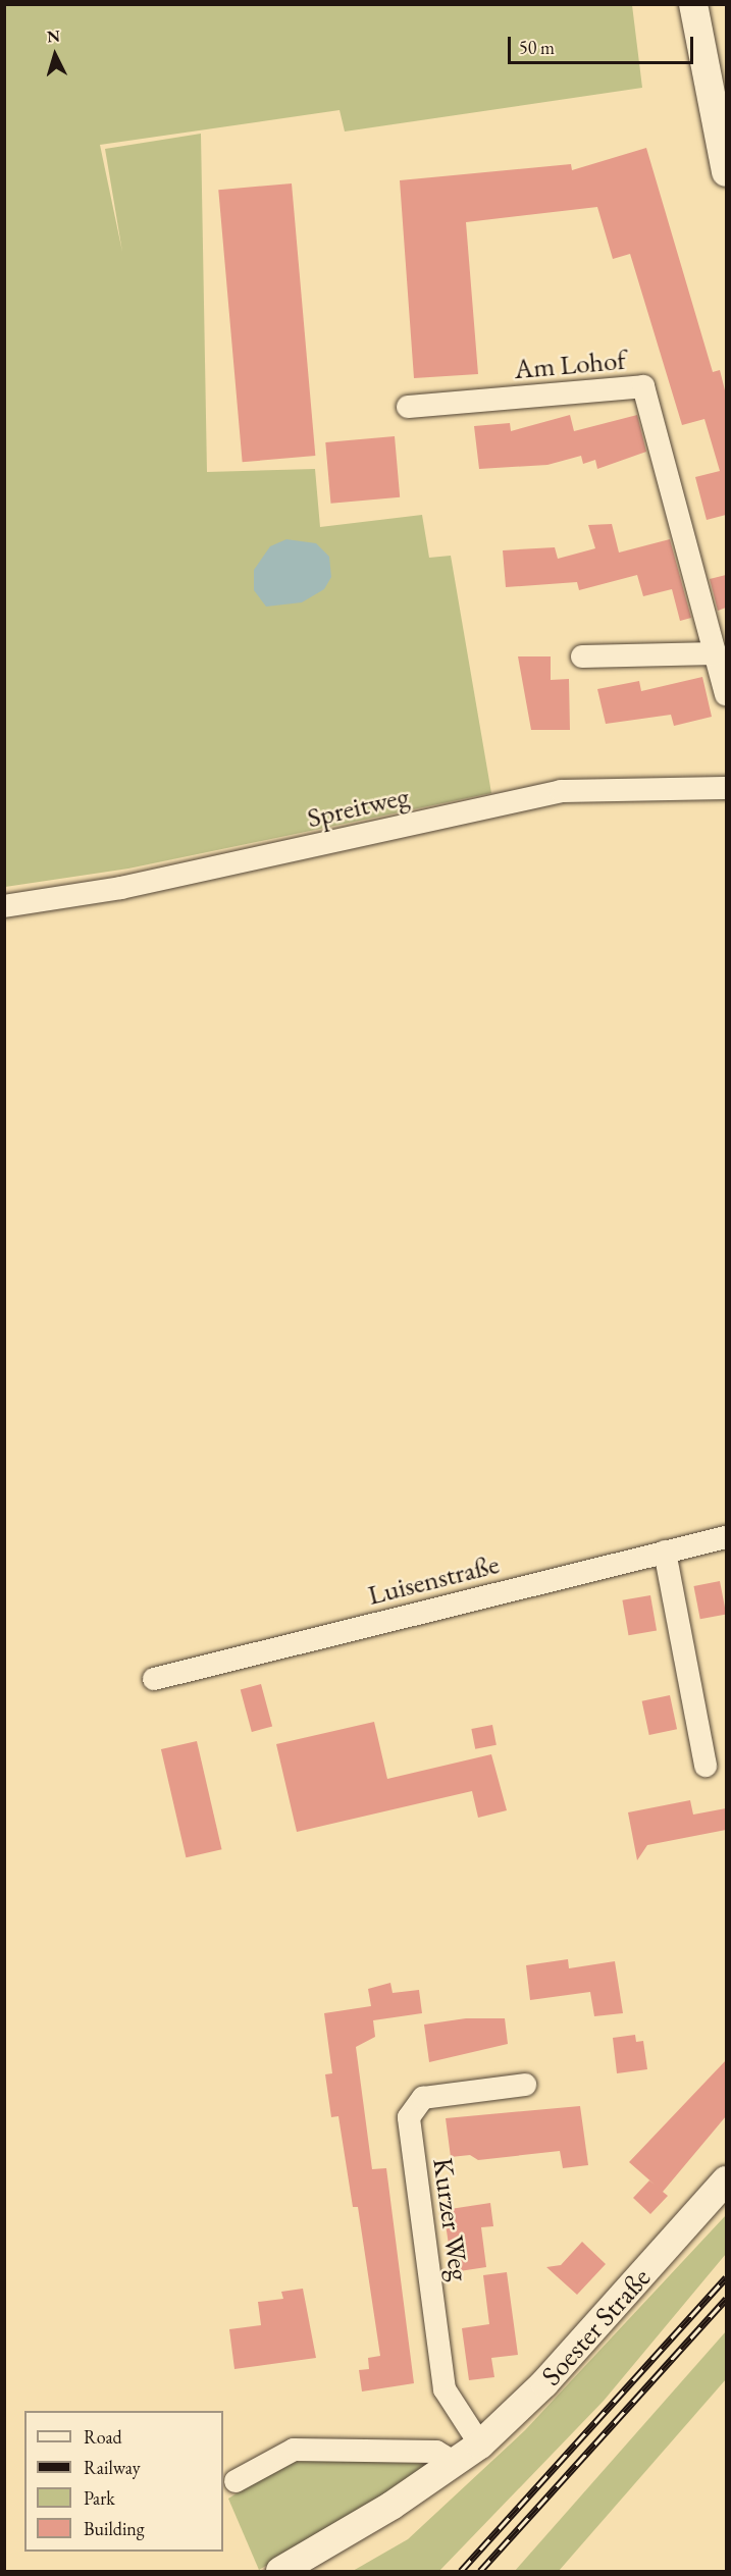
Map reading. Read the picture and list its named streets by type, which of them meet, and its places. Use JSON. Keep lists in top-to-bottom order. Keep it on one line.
{"streets":{"street":["Am Lohof","Spreitweg","Luisenstraße","Kurzer Weg","Soester Straße"]},"crossings":[["Kurzer Weg","Soester Straße"]],"legend":["Road","Railway","Park","Building"],"scale_bar":"50 m","north":"top"}
